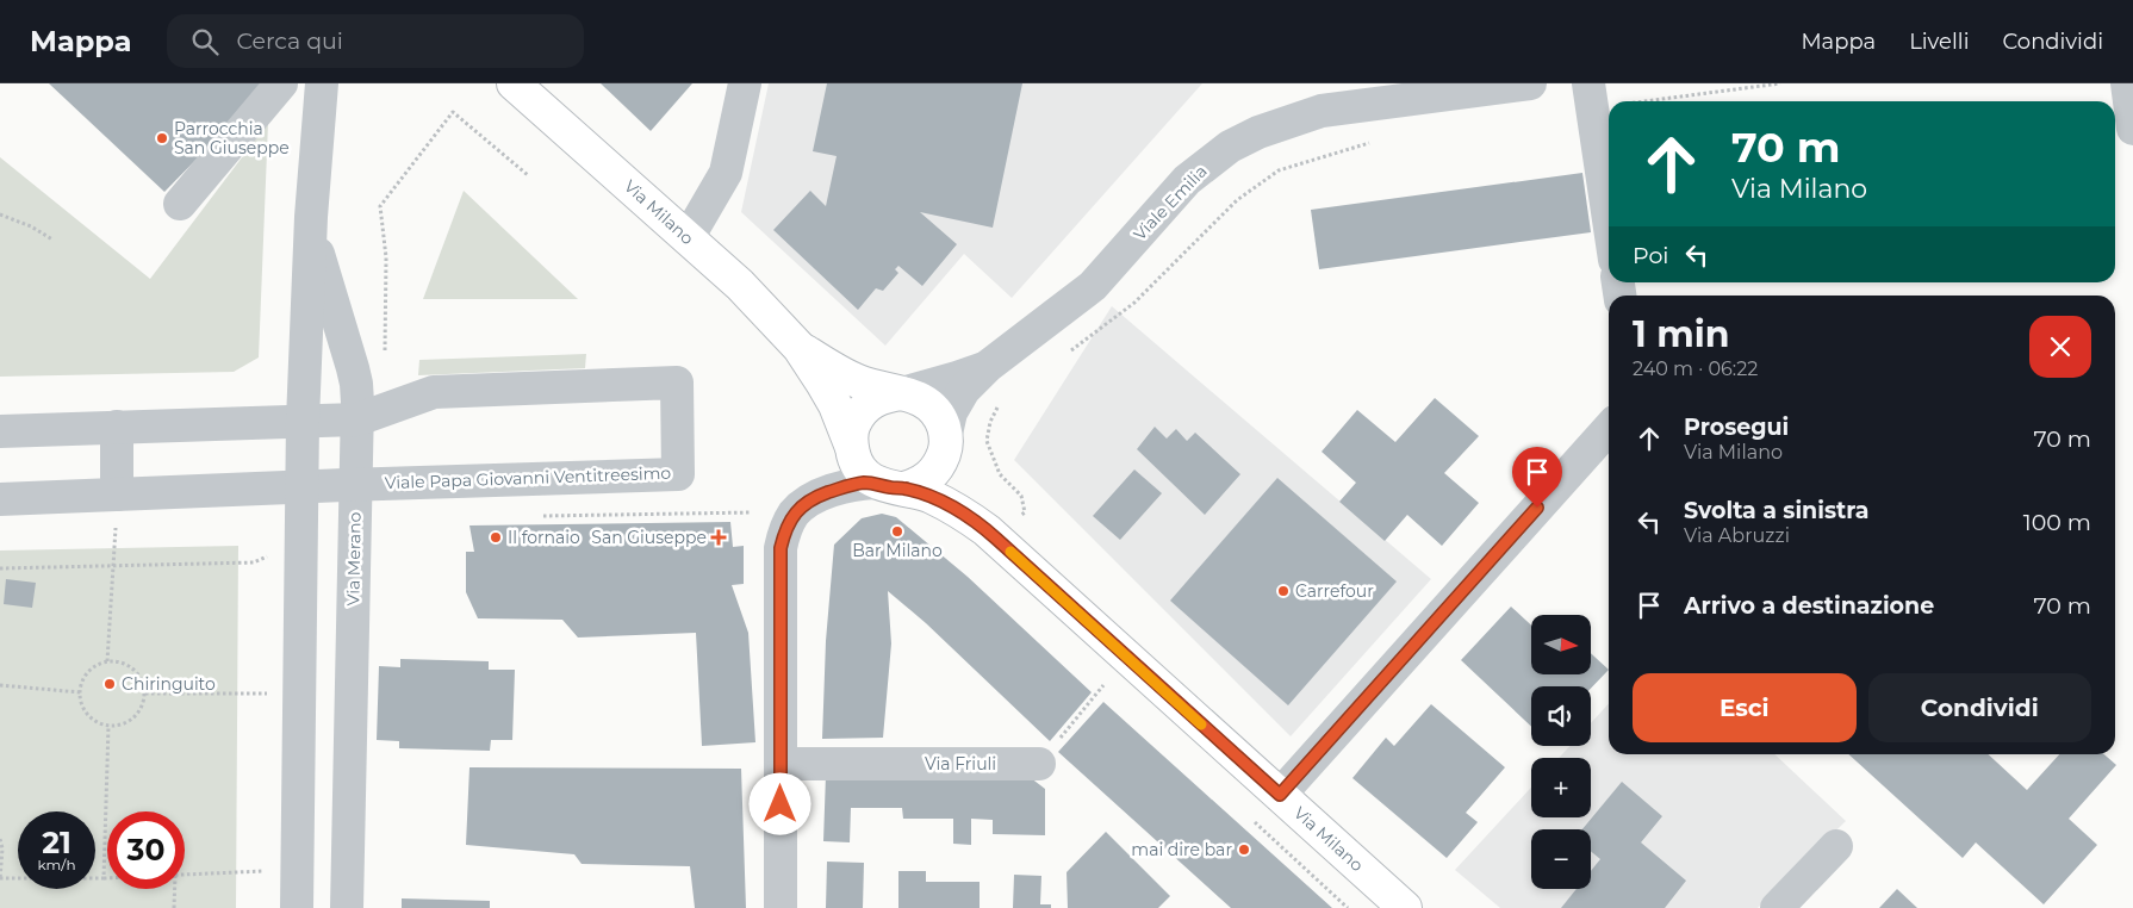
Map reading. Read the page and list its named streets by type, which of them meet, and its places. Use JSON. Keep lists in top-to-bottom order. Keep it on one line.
{"streets":{"main road":["Via Milano"],"street":["Viale Emilia","Viale Papa Giovanni Ventitreesimo","Via Merano","Via Friuli"]},"crossings":[["Viale Emilia","Via Milano"],["Viale Papa Giovanni Ventitreesimo","Via Merano"]],"places":{"other":["Parrocchia San Giuseppe","Bar Milano","Il fornaio","Carrefour","Chiringuito","mai dire bar"],"health":["San Giuseppe"]},"north":"right","page":{"header":"Mappa","search":"Cerca qui","nav":["Mappa","Livelli","Condividi"],"turn":["70 m","Via Milano"],"then":"Poi","heading":["1 min","240 m · 06:22"],"list":[{"name":"Prosegui","note":"Via Milano","value":"70 m"},{"name":"Svolta a sinistra","note":"Via Abruzzi","value":"100 m"},{"name":"Arrivo a destinazione","value":"70 m"}],"map_buttons":["+","−"],"buttons":["Esci","Condividi"],"speed":"21 km/h","limit":"30"}}
